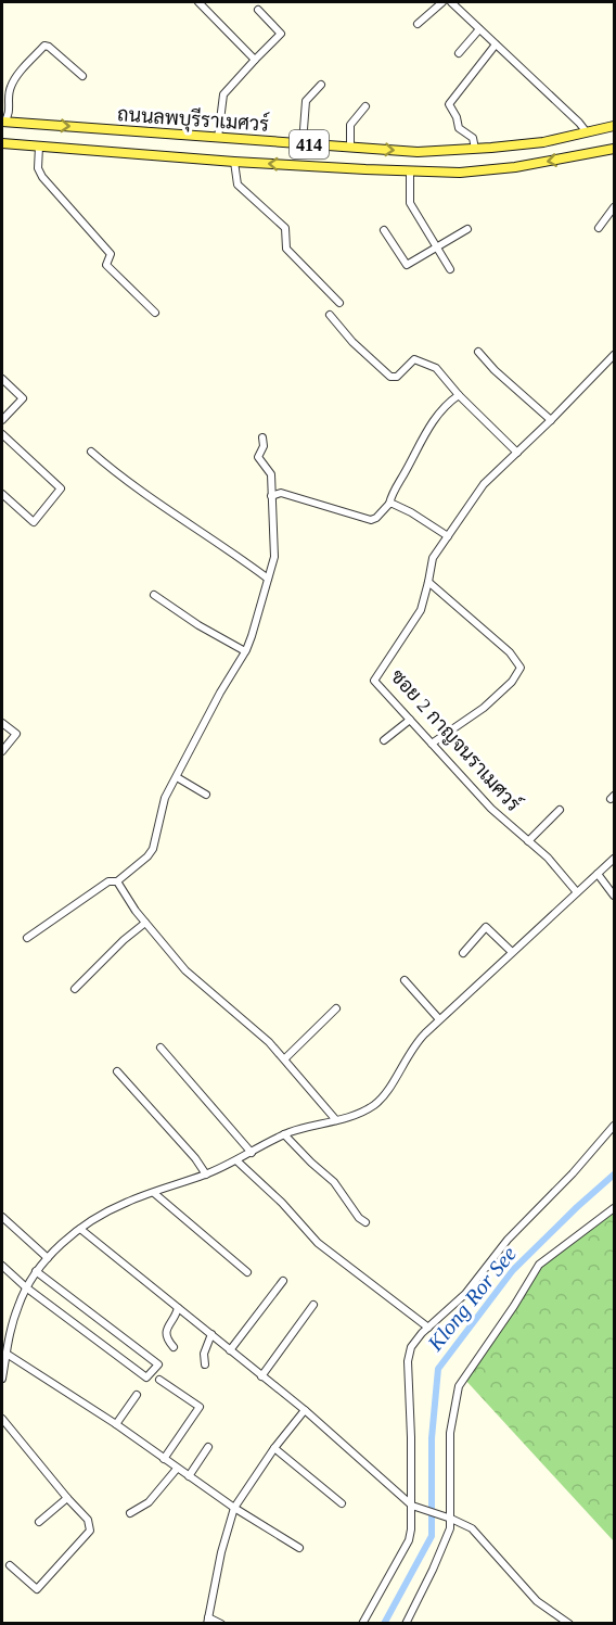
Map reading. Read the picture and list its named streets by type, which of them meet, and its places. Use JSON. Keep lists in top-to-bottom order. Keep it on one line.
{"streets":{"main road":["ถนนลพบุรีราเมศวร์","414"],"street":["ซอย 2 กาญจนราเมศวร์"]},"water":["Klong Ror See"]}
